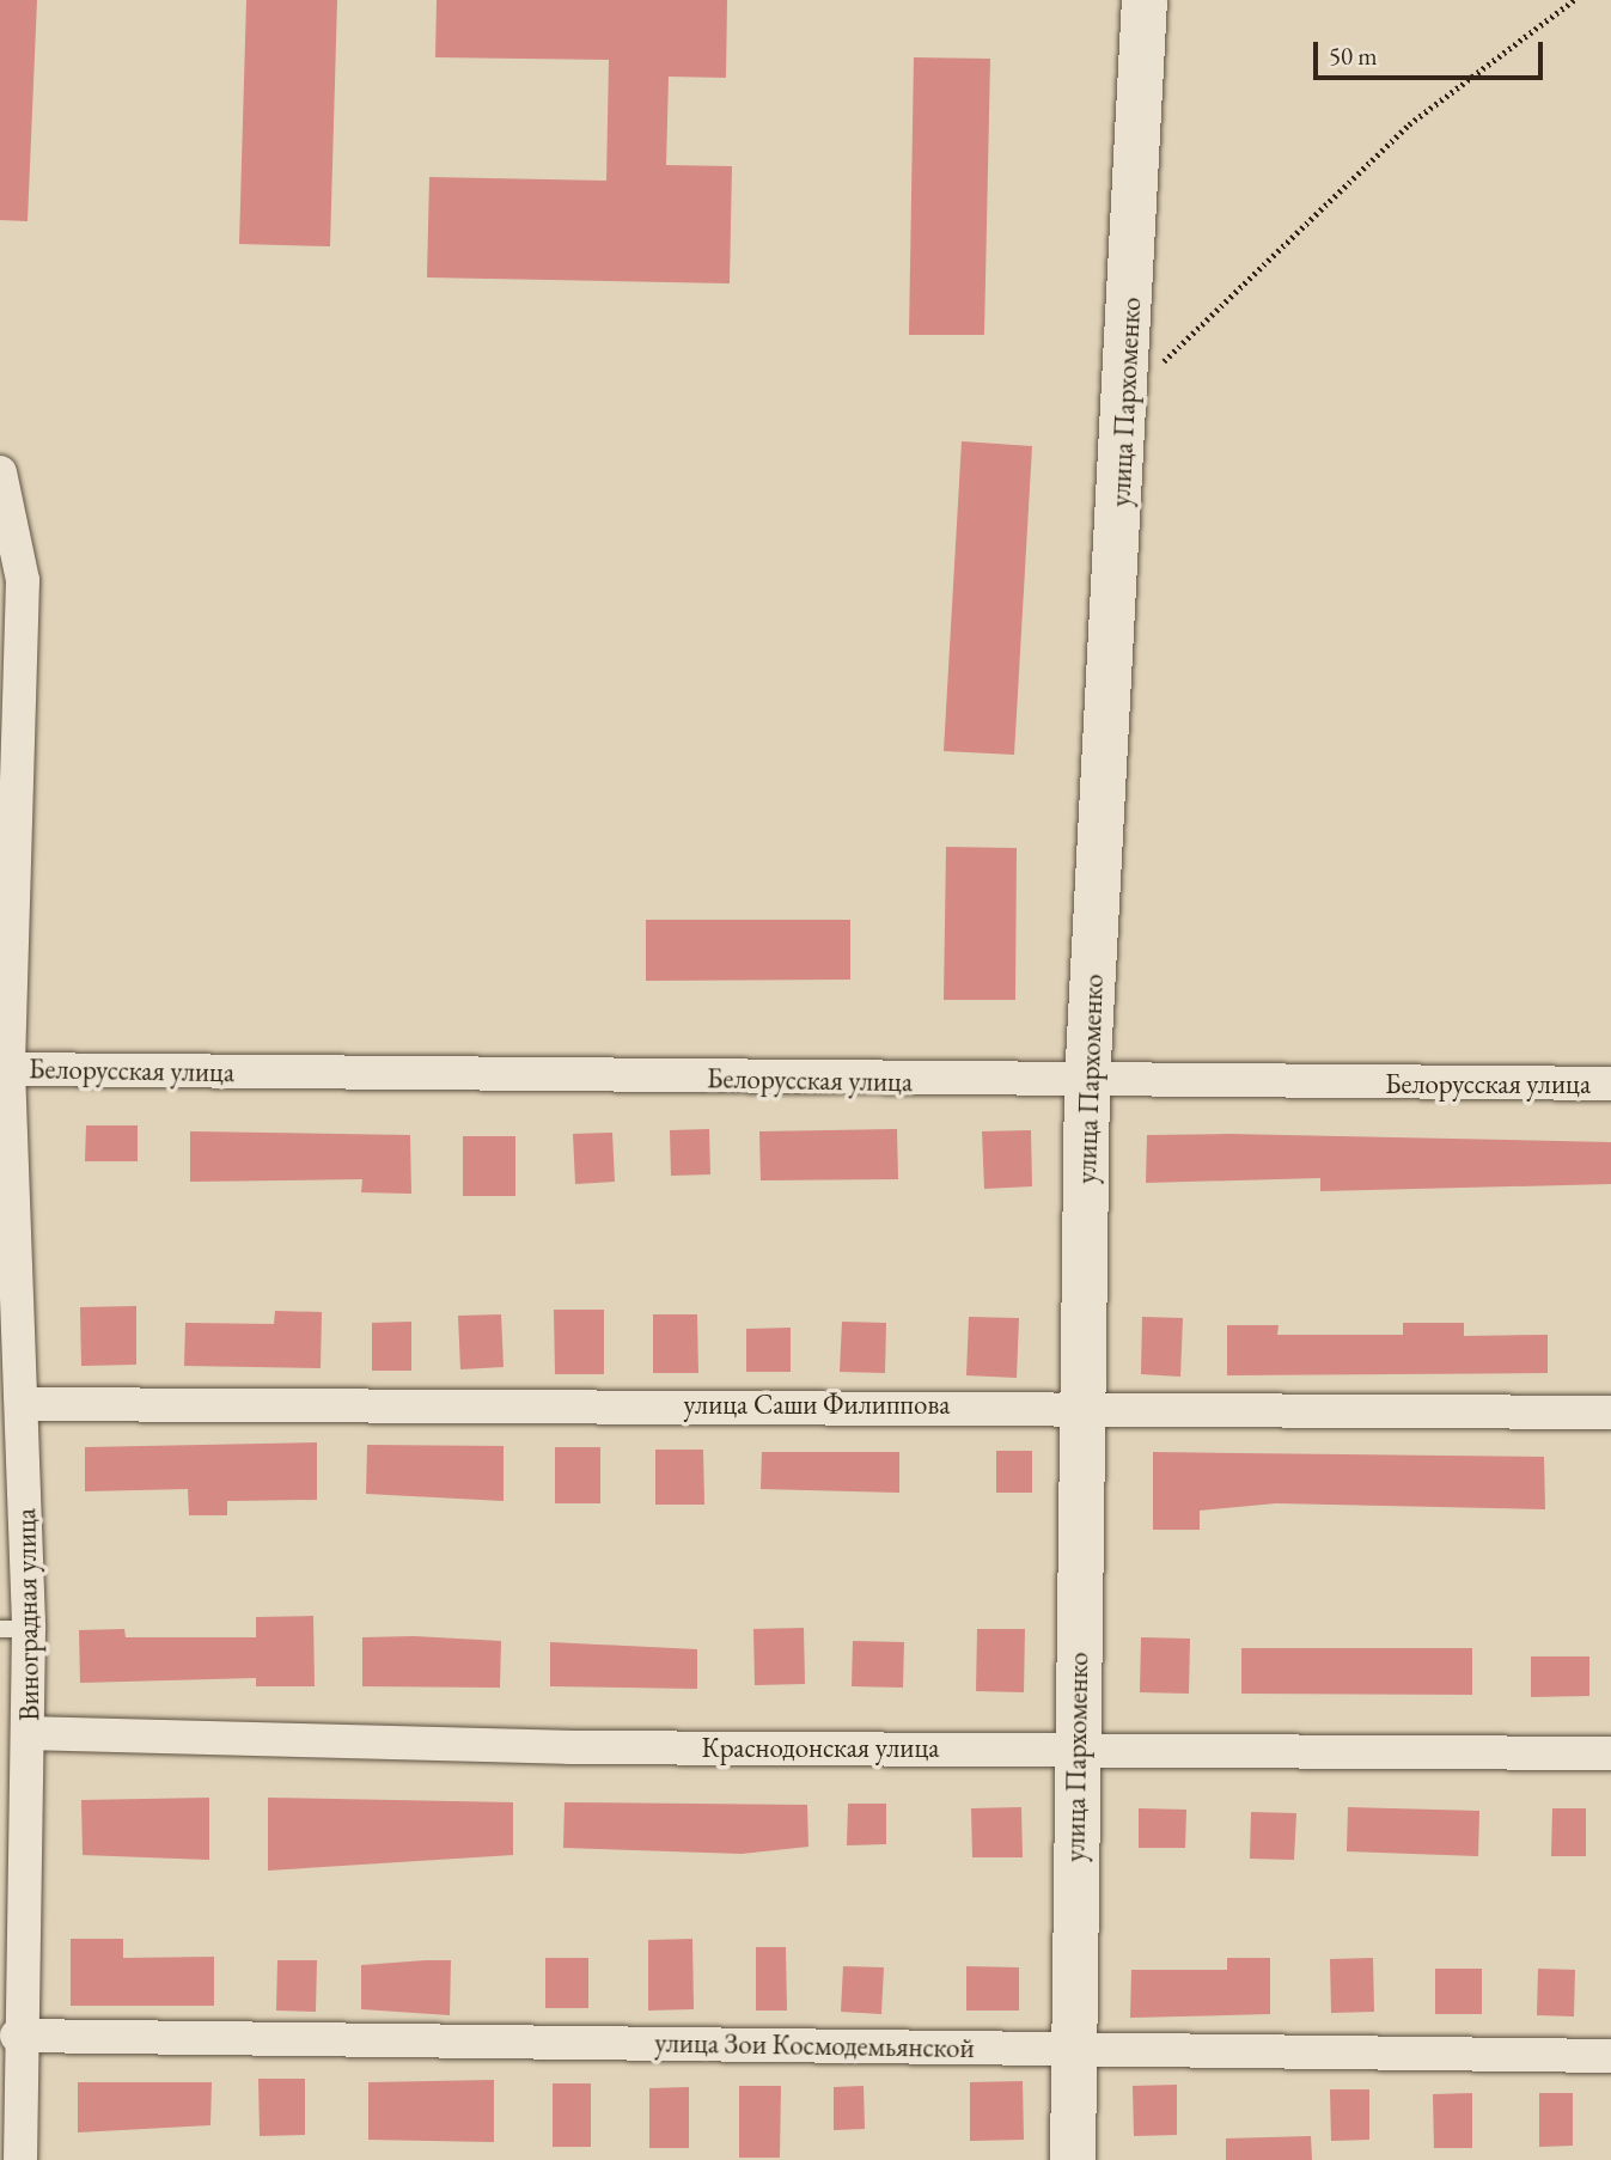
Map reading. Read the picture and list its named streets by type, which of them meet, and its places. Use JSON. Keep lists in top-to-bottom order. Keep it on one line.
{"streets":{"street":["улица Пархоменко","Белорусская улица","улица Саши Филиппова","Виноградная улица","Краснодонская улица","улица Зои Космодемьянской"]},"crossings":[["улица Пархоменко","Белорусская улица"],["улица Пархоменко","улица Саши Филиппова"],["улица Пархоменко","Краснодонская улица"],["улица Пархоменко","улица Зои Космодемьянской"],["Белорусская улица","Виноградная улица"],["улица Саши Филиппова","Виноградная улица"],["Виноградная улица","Краснодонская улица"],["Виноградная улица","улица Зои Космодемьянской"]],"scale_bar":"50 m"}
